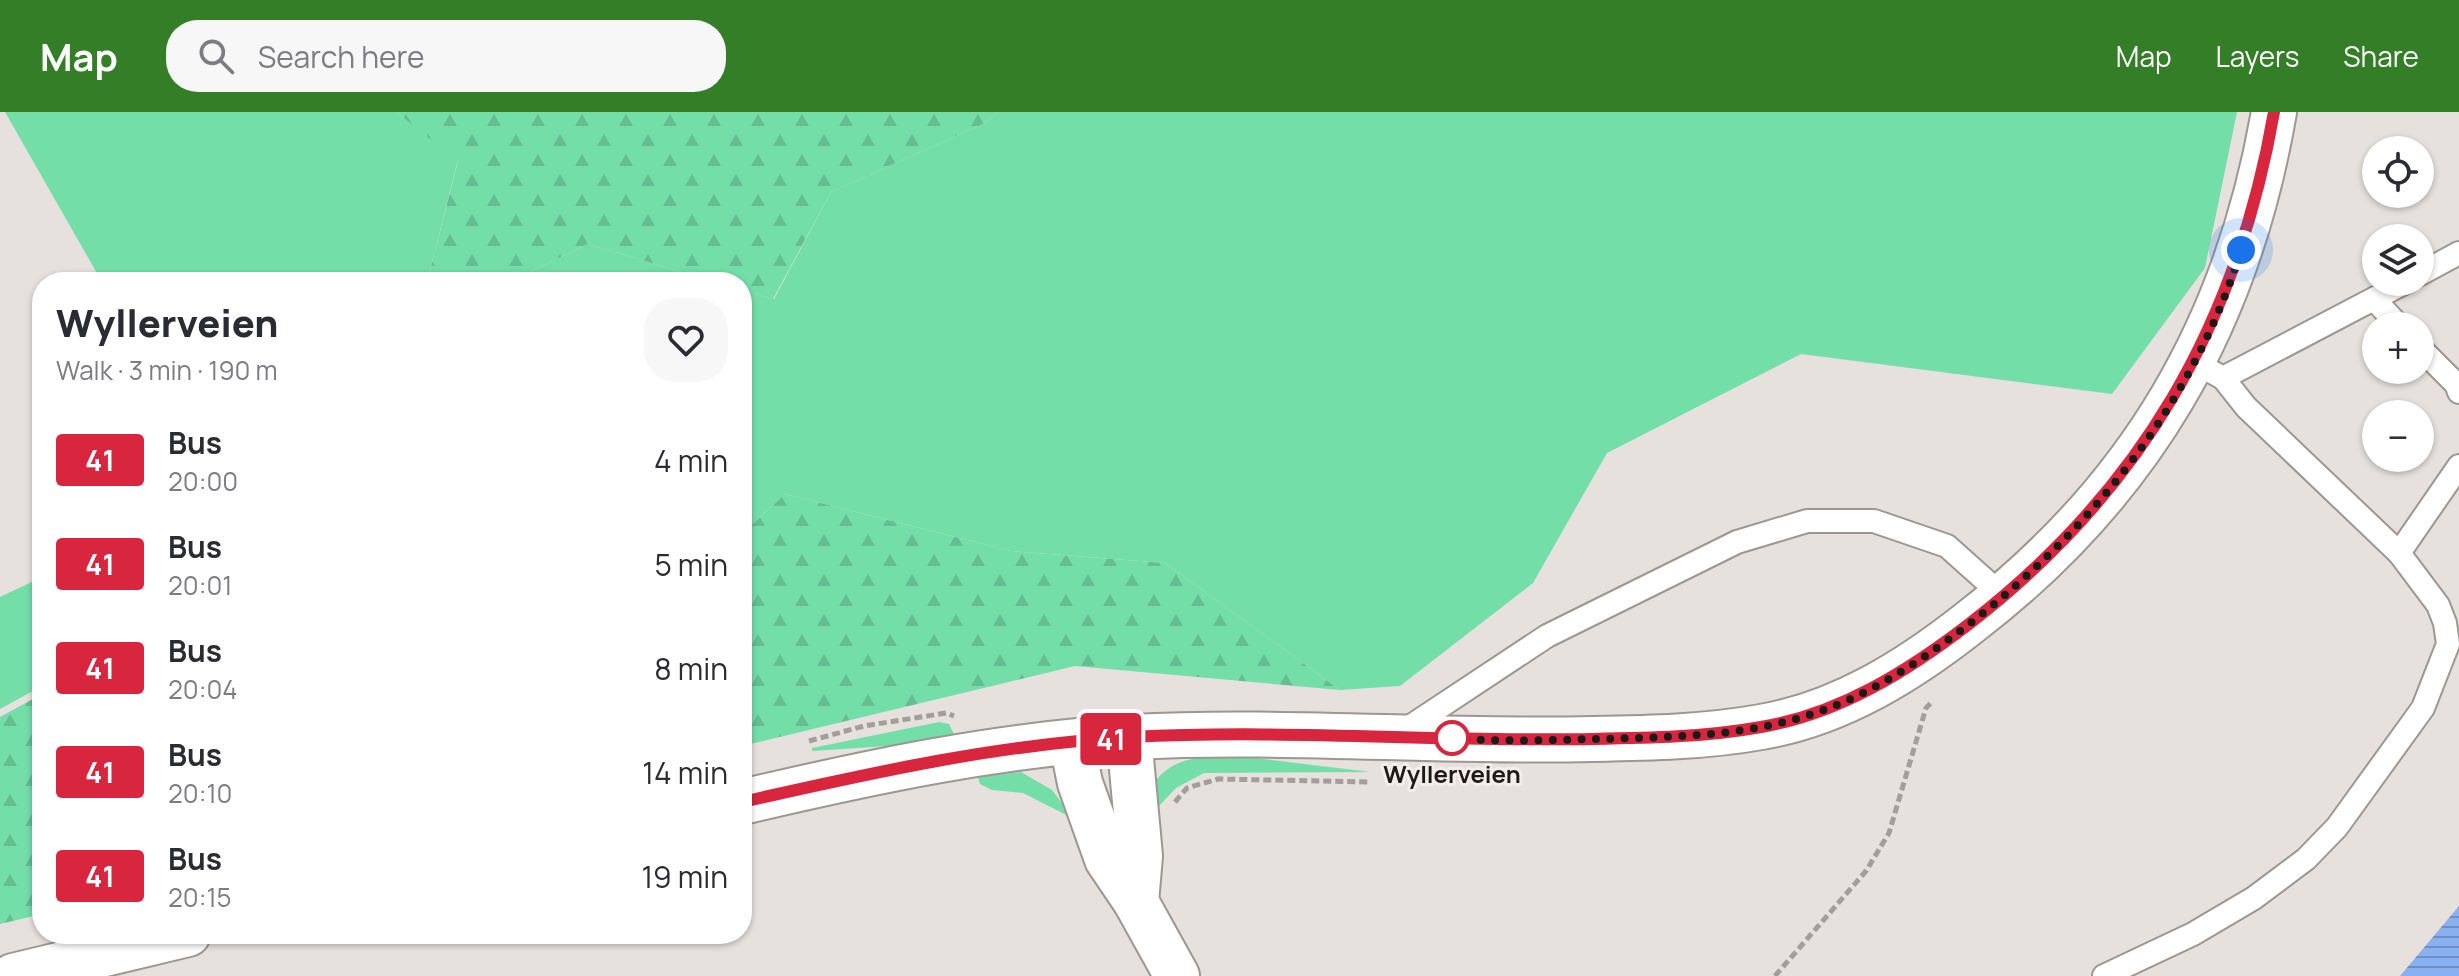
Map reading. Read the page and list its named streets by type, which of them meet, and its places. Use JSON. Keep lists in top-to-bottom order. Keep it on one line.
{"places":["Wyllerveien"],"lines":["bus line 41"],"page":{"header":"Map","search":"Search here","nav":["Map","Layers","Share"],"on_map":"41","map_buttons":["+","−"],"heading":["Wyllerveien","Walk · 3 min · 190 m"],"list":[{"mark":"41","name":"Bus","note":"20:00","value":"4 min"},{"mark":"41","name":"Bus","note":"20:01","value":"5 min"},{"mark":"41","name":"Bus","note":"20:04","value":"8 min"},{"mark":"41","name":"Bus","note":"20:10","value":"14 min"},{"mark":"41","name":"Bus","note":"20:15","value":"19 min"}]}}
